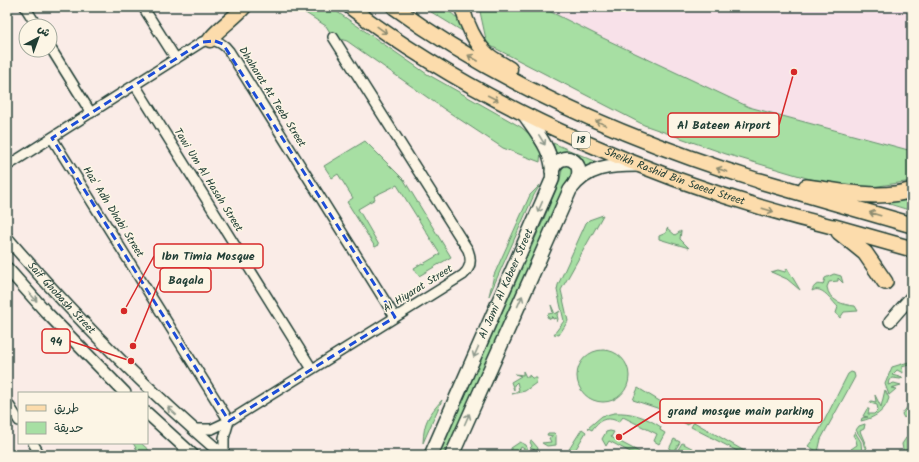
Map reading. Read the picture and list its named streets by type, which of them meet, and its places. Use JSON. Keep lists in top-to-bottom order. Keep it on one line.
{"streets":{"highway":["18","Sheikh Rashid Bin Saeed Street"],"main road":["Al Jami' Al Kabeer Street"],"street":["Dhaharat At Teeb Street","Tawi Um Al Hasah Street","Haz' Adh Dhabi Street","Al Hiyarat Street","Saif Ghobash Street"]},"crossings":[["Dhaharat At Teeb Street","Al Hiyarat Street"],["Sheikh Rashid Bin Saeed Street","Al Jami' Al Kabeer Street"],["Tawi Um Al Hasah Street","Al Hiyarat Street"],["Haz' Adh Dhabi Street","Al Hiyarat Street"],["Al Hiyarat Street","Saif Ghobash Street"]],"places":["Al Bateen Airport","Ibn Timia Mosque","Baqala","94","grand mosque main parking"],"legend":["طريق","حديقة"],"north":"top right"}
